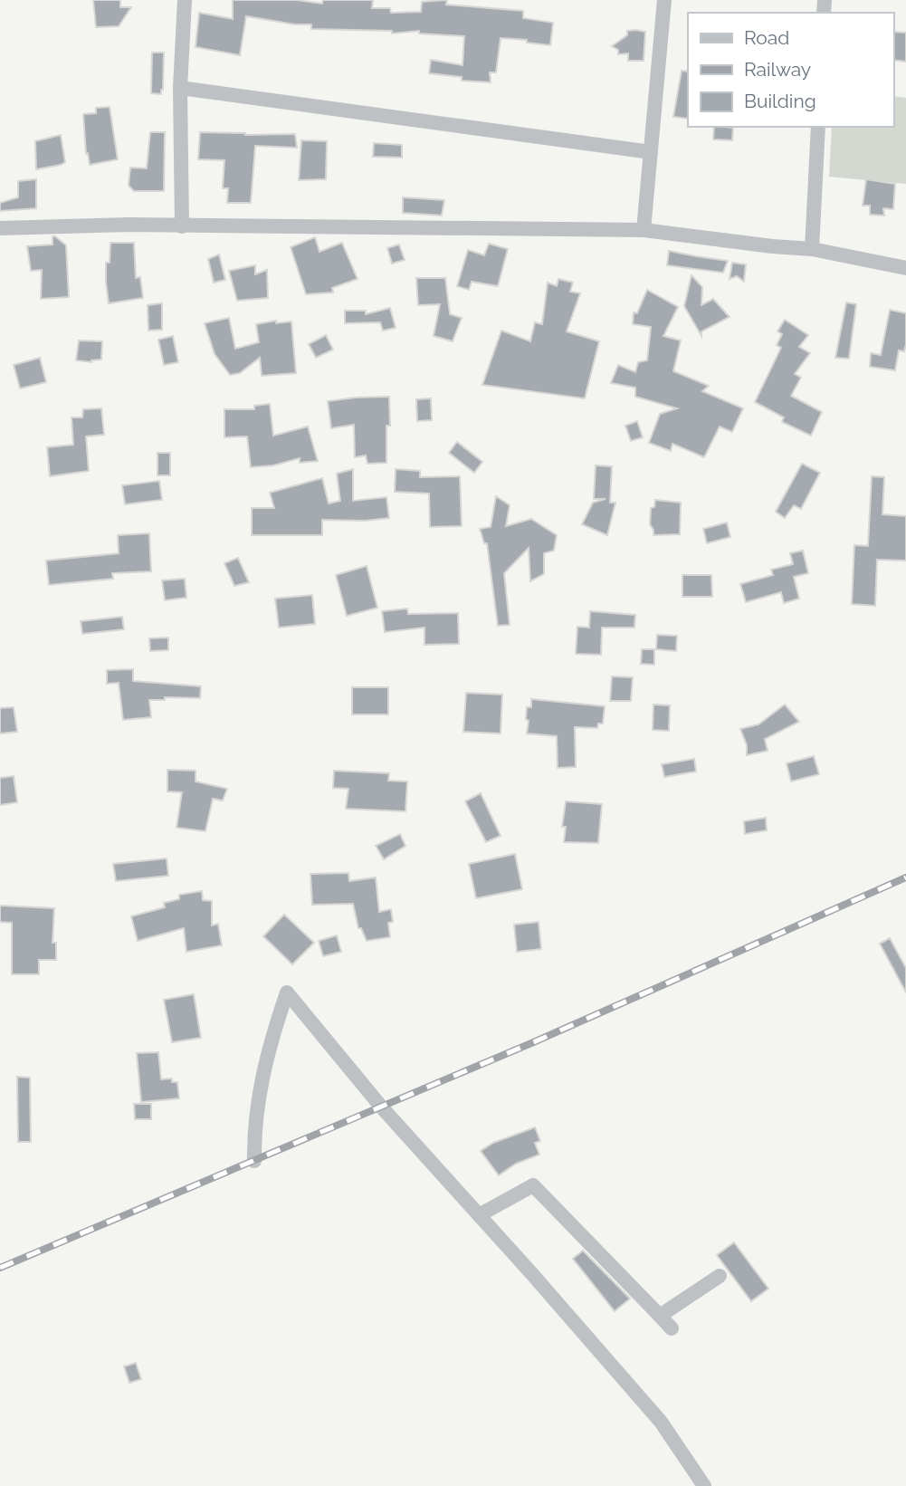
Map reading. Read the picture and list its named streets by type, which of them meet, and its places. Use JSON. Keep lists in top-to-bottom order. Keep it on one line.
{"legend":["Road","Railway","Building"]}
